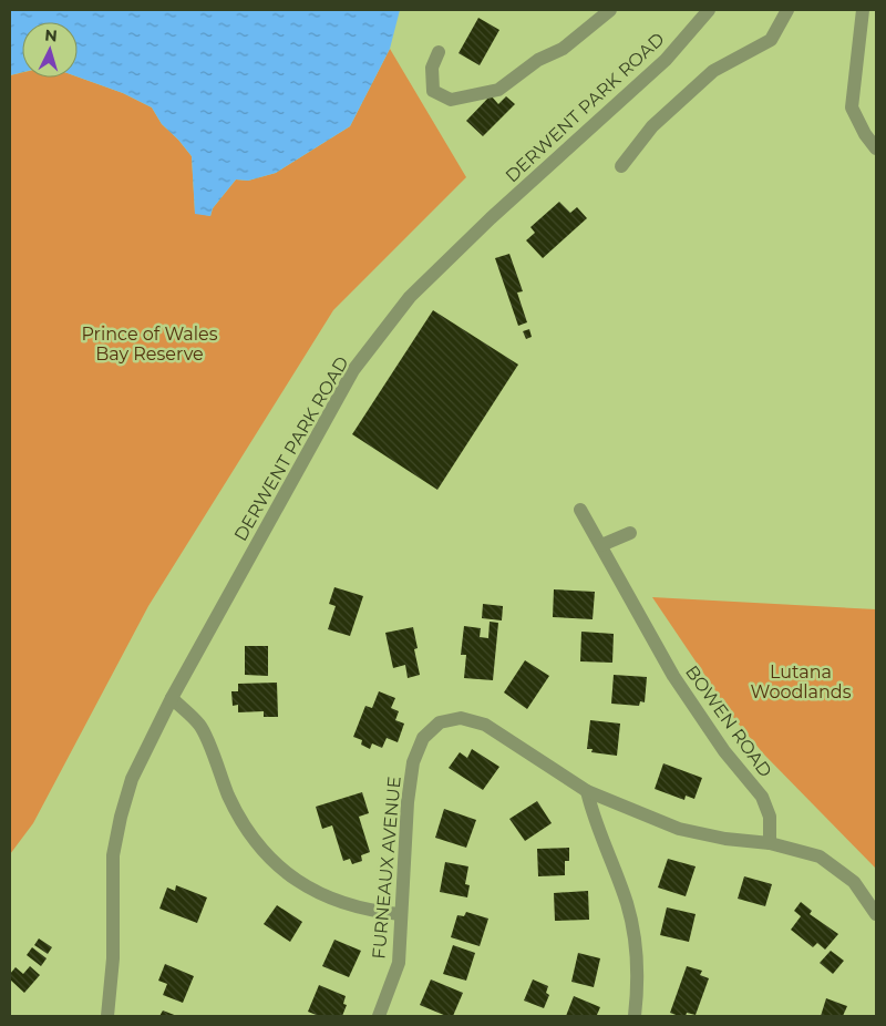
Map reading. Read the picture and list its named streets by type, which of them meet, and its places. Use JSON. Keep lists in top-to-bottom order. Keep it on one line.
{"streets":{"street":["DERWENT PARK ROAD","BOWEN ROAD","FURNEAUX AVENUE"]},"crossings":[["BOWEN ROAD","FURNEAUX AVENUE"]],"parks":["Prince of Wales Bay Reserve","Lutana Woodlands"],"north":"top"}
